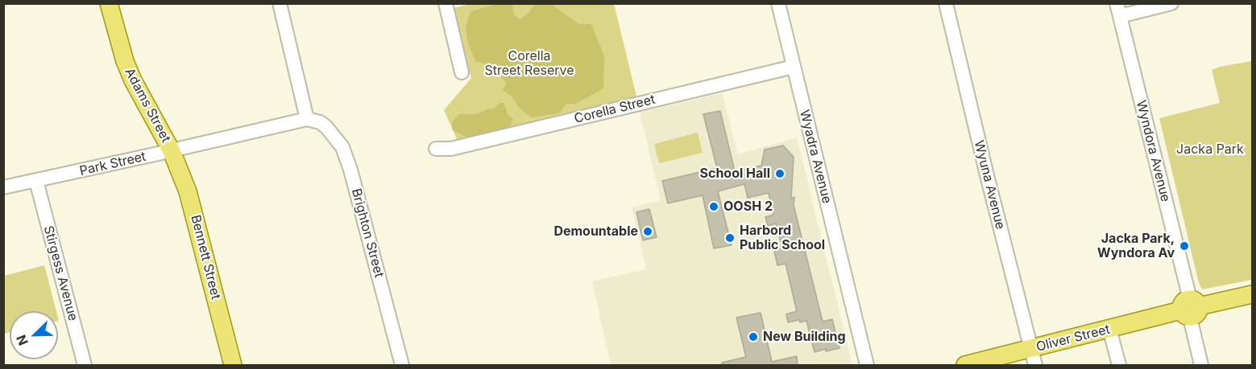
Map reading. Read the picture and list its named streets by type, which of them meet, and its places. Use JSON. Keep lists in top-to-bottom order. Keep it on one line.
{"streets":{"main road":["Adams Street","Bennett Street","Oliver Street"],"street":["Corella Street","Wyndora Avenue","Wyadra Avenue","Park Street","Wyuna Avenue","Brighton Street","Stirgess Avenue"]},"crossings":[["Adams Street","Park Street"],["Adams Street","Bennett Street"],["Corella Street","Wyadra Avenue"],["Wyndora Avenue","Oliver Street"],["Park Street","Brighton Street"],["Park Street","Bennett Street"],["Park Street","Stirgess Avenue"],["Wyuna Avenue","Oliver Street"]],"parks":["Corella Street Reserve","Jacka Park"],"places":["School Hall","OOSH 2","Demountable","Harbord Public School","Jacka Park, Wyndora Av","New Building"],"north":"bottom left"}
